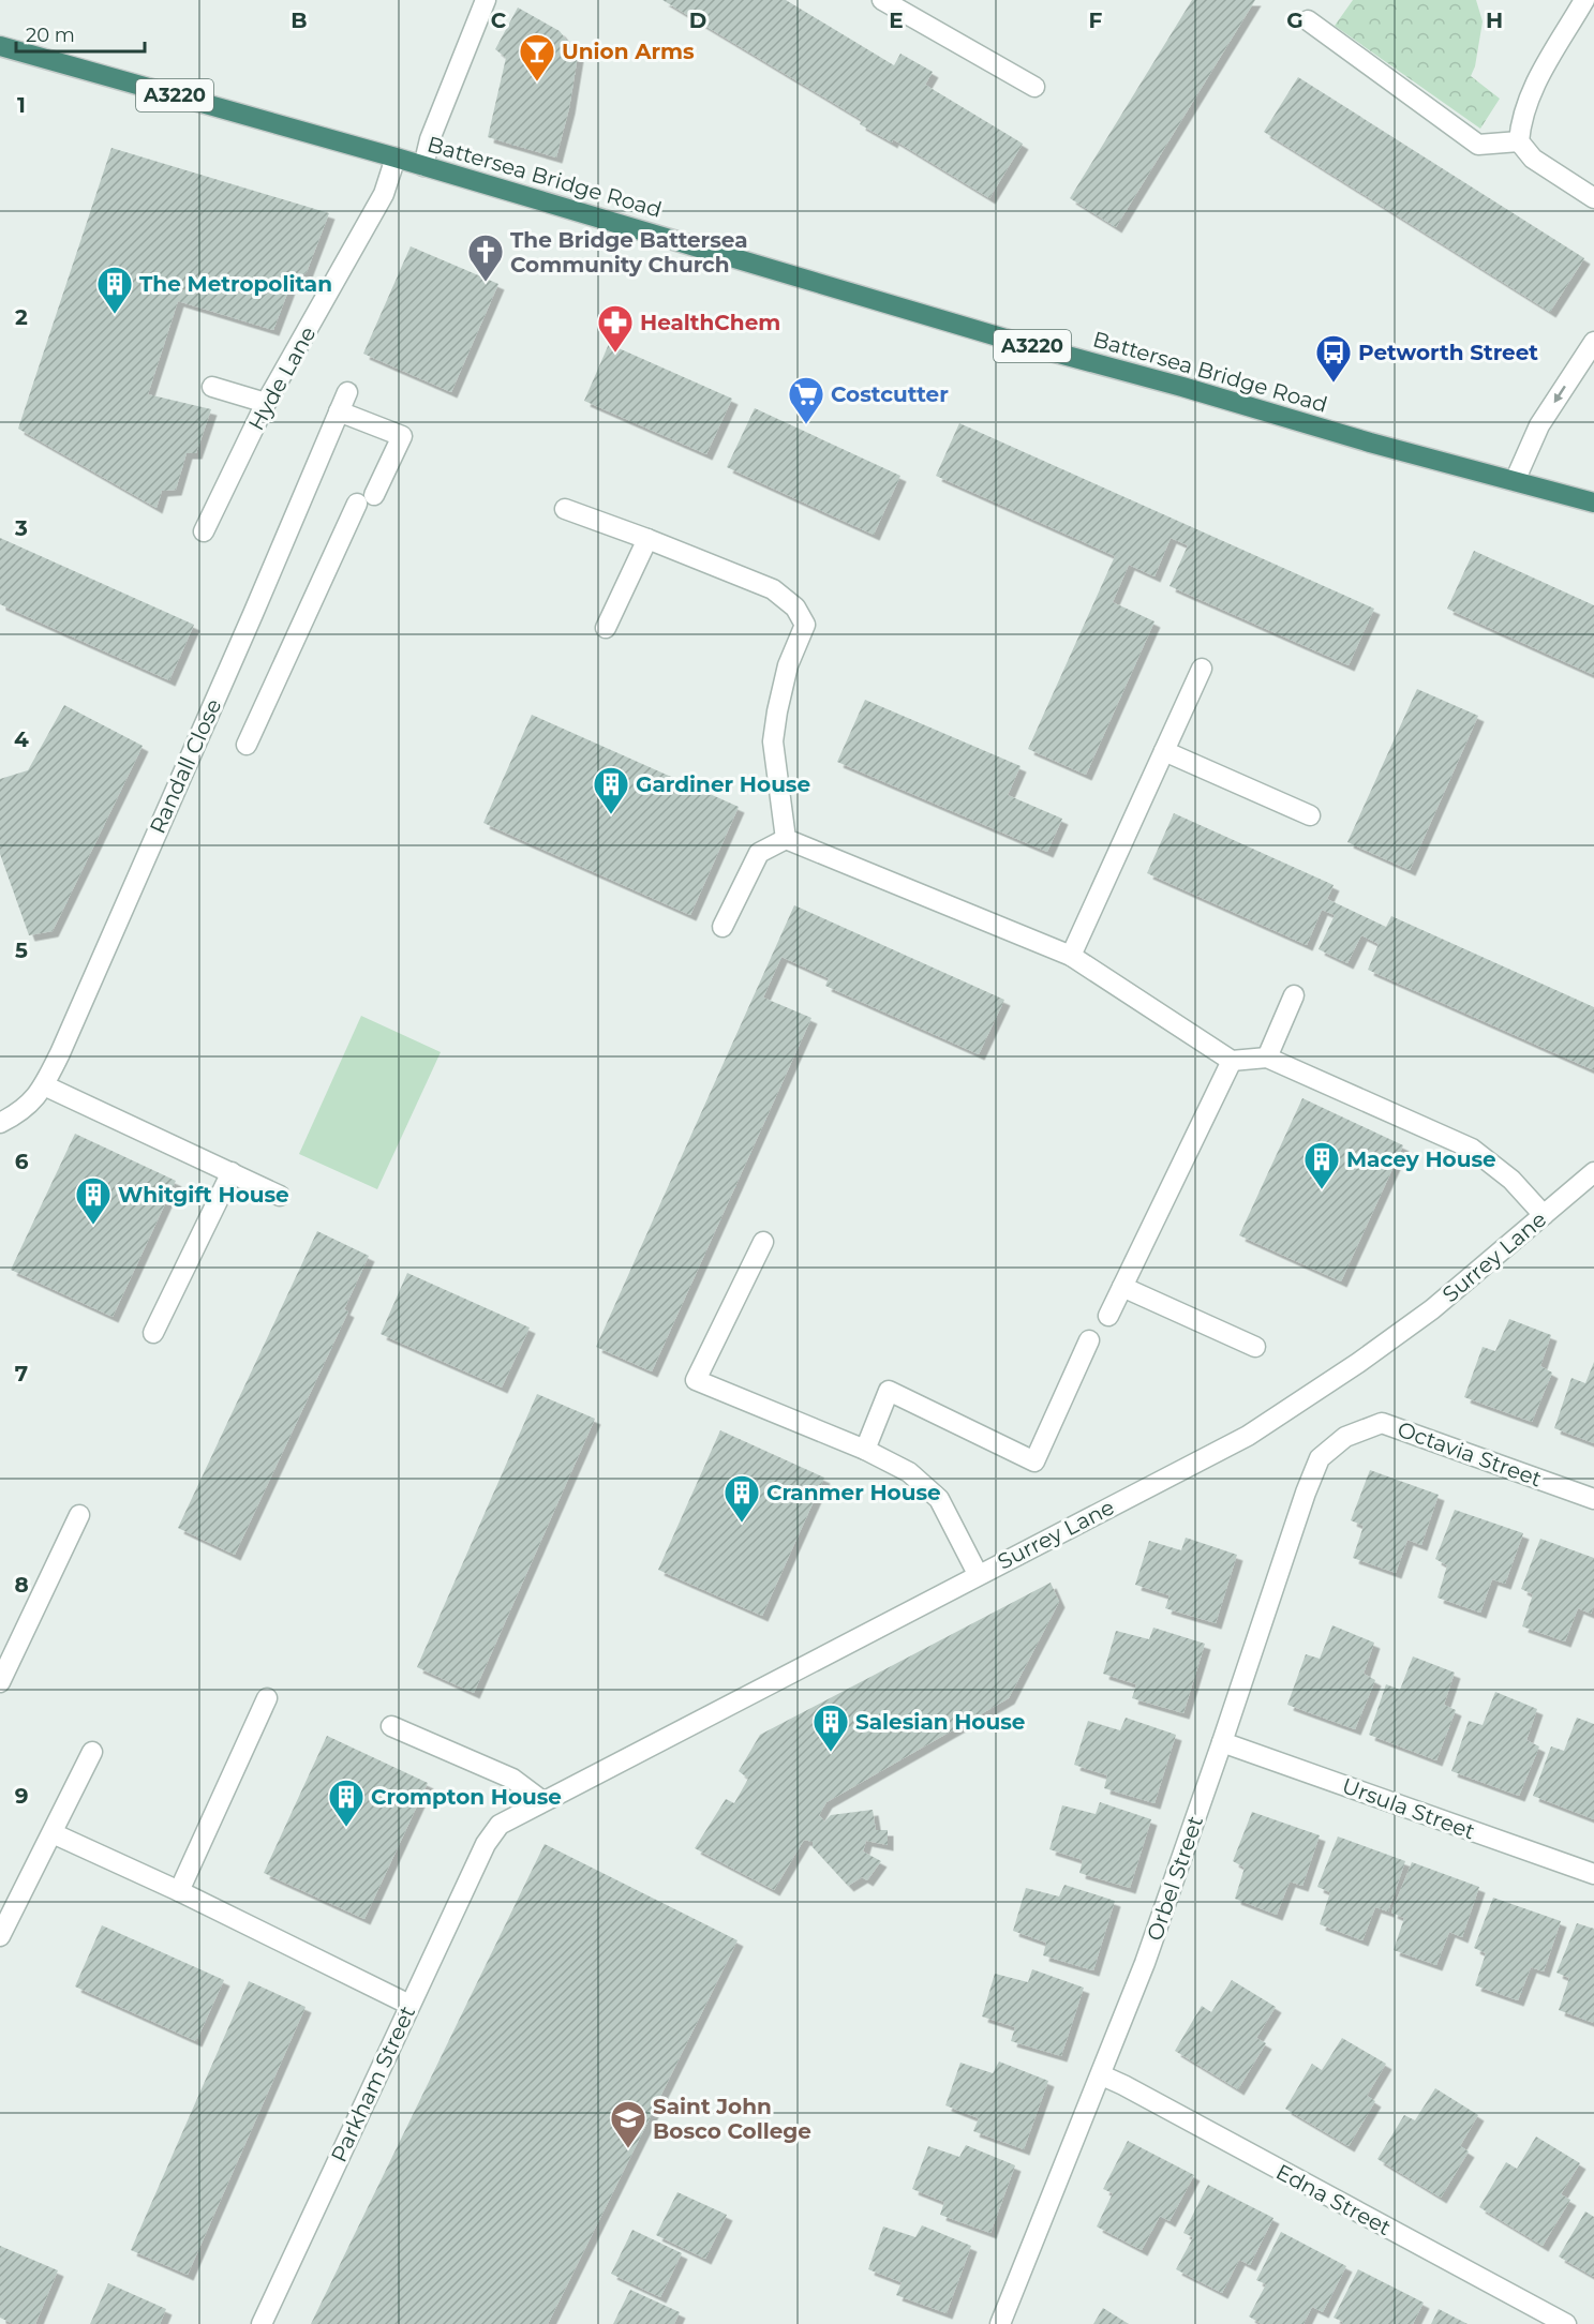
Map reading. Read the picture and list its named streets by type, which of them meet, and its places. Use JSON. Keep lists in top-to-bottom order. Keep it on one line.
{"streets":{"highway":["A3220","Battersea Bridge Road"],"street":["Hyde Lane","Randall Close","Surrey Lane","Octavia Street","Ursula Street","Orbel Street","Parkham Street","Edna Street"]},"crossings":[["Battersea Bridge Road","Hyde Lane"],["Surrey Lane","Parkham Street"],["Octavia Street","Orbel Street"],["Ursula Street","Orbel Street"],["Orbel Street","Edna Street"]],"places":{"bar":["Union Arms"],"church":["The Bridge Battersea Community Church"],"building":["The Metropolitan","Gardiner House","Macey House","Whitgift House","Cranmer House","Salesian House","Crompton House"],"pharmacy":["HealthChem"],"bus stop":["Petworth Street"],"supermarket":["Costcutter"],"school or university":["Saint John Bosco College"]},"scale_bar":"20 m","grid":{"columns":["B","C","D","E","F","G","H"],"rows":["1","2","3","4","5","6","7","8","9"]}}
